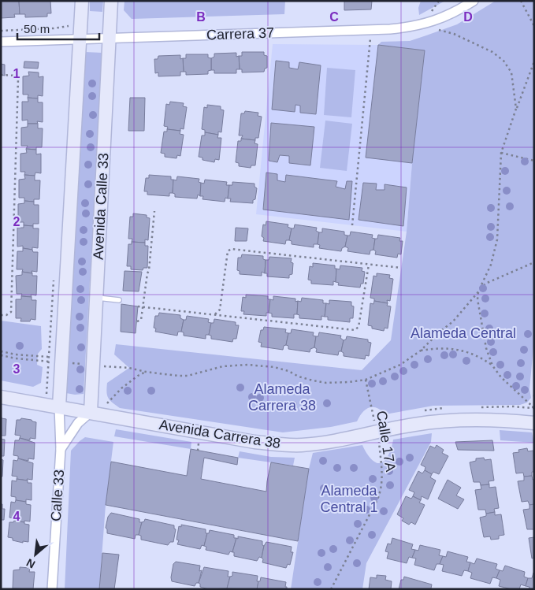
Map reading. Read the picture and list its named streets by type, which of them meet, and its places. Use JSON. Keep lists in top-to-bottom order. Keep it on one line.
{"streets":{"main road":["Avenida Calle 33","Avenida Carrera 38"],"street":["Carrera 37","Calle 33"],"path":["Calle 17A"]},"crossings":[["Carrera 37","Avenida Calle 33"],["Avenida Calle 33","Avenida Carrera 38"],["Avenida Carrera 38","Calle 17A"],["Avenida Carrera 38","Calle 33"]],"parks":["Alameda Central","Alameda Carrera 38","Alameda Central 1"],"scale_bar":"50 m","north":"bottom left","grid":{"columns":["B","C","D"],"rows":["1","2","3","4"]}}
